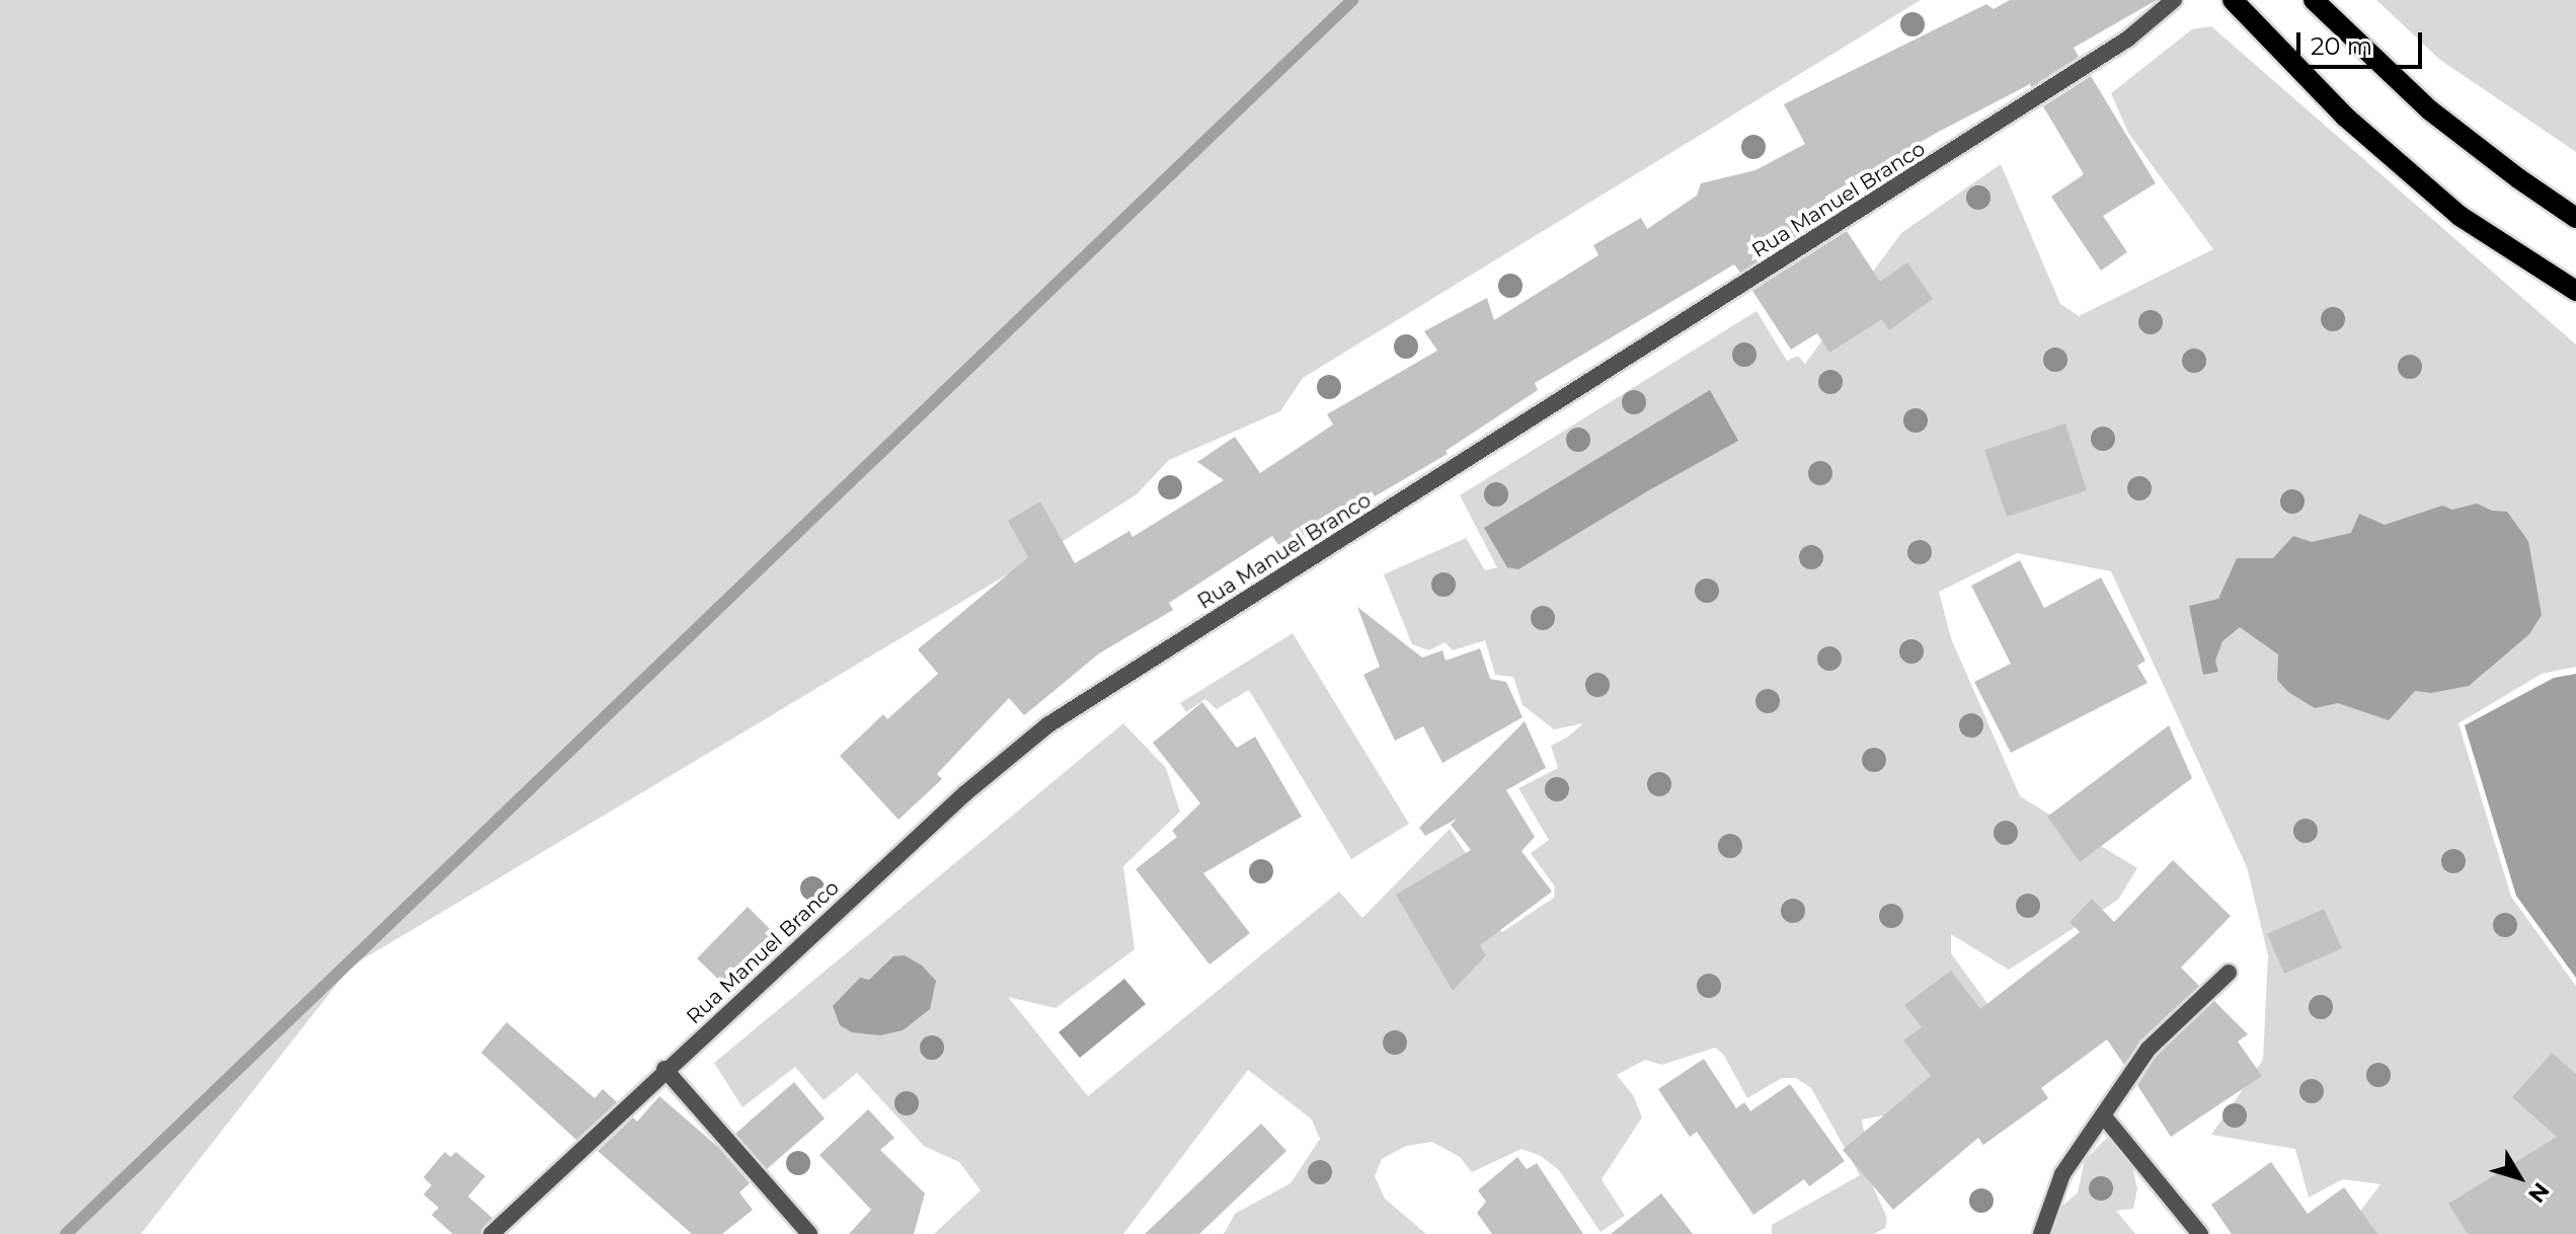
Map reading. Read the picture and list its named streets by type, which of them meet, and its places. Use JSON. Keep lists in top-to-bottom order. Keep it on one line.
{"streets":{"street":["Rua Manuel Branco"]},"scale_bar":"20 m","north":"bottom right"}
